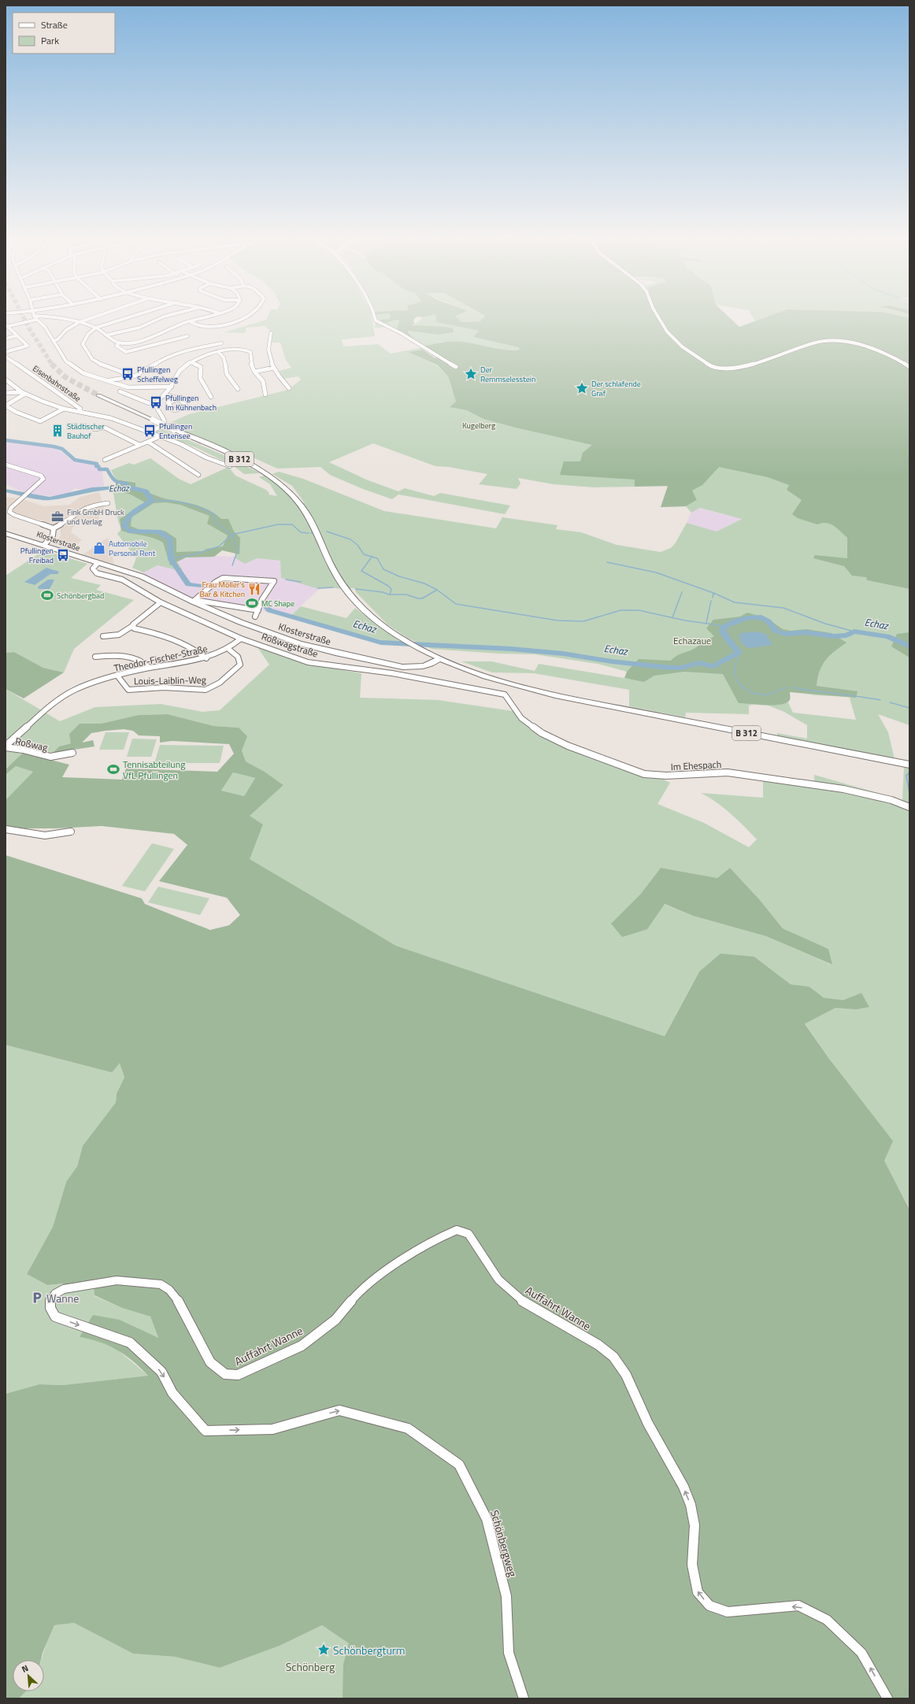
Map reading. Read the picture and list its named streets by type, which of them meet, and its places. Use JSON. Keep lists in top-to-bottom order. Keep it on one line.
{"streets":{"main road":["B 312","Klosterstraße"],"street":["Eisenbahnstraße","Roßwagstraße","Theodor-Fischer-Straße","Louis-Laiblin-Weg","Roßwag","Im Ehespach","Auffahrt Wanne","Schönbergweg"]},"crossings":[["B 312","Klosterstraße"],["Klosterstraße","Roßwagstraße"],["Roßwagstraße","Theodor-Fischer-Straße"],["Roßwagstraße","Im Ehespach"],["Theodor-Fischer-Straße","Louis-Laiblin-Weg"],["Theodor-Fischer-Straße","Roßwag"],["Auffahrt Wanne","Schönbergweg"]],"one_way":["Schönbergweg"],"water":["Echaz"],"parks":["Kugelberg","Echazaue","Schönberg"],"places":{"bus stop":["Pfullingen Scheffelweg","Pfullingen Im Kühnenbach","Pfullingen Entensee","Pfullingen Freibad"],"place":["Der Remmselesstein","Der schlafende Graf","Schönbergturm"],"building":["Städtischer Bauhof"],"office":["Fink GmbH Druck und Verlag"],"shop":["Automobile Personal Rent"],"restaurant":["Frau Möller‘s Bar & Kitchen"],"sports":["Schönbergbad","MC Shape","Tennisabteilung VfL Pfullingen"],"parking":["Wanne"]},"legend":["Straße","Park"],"north":"top left"}
